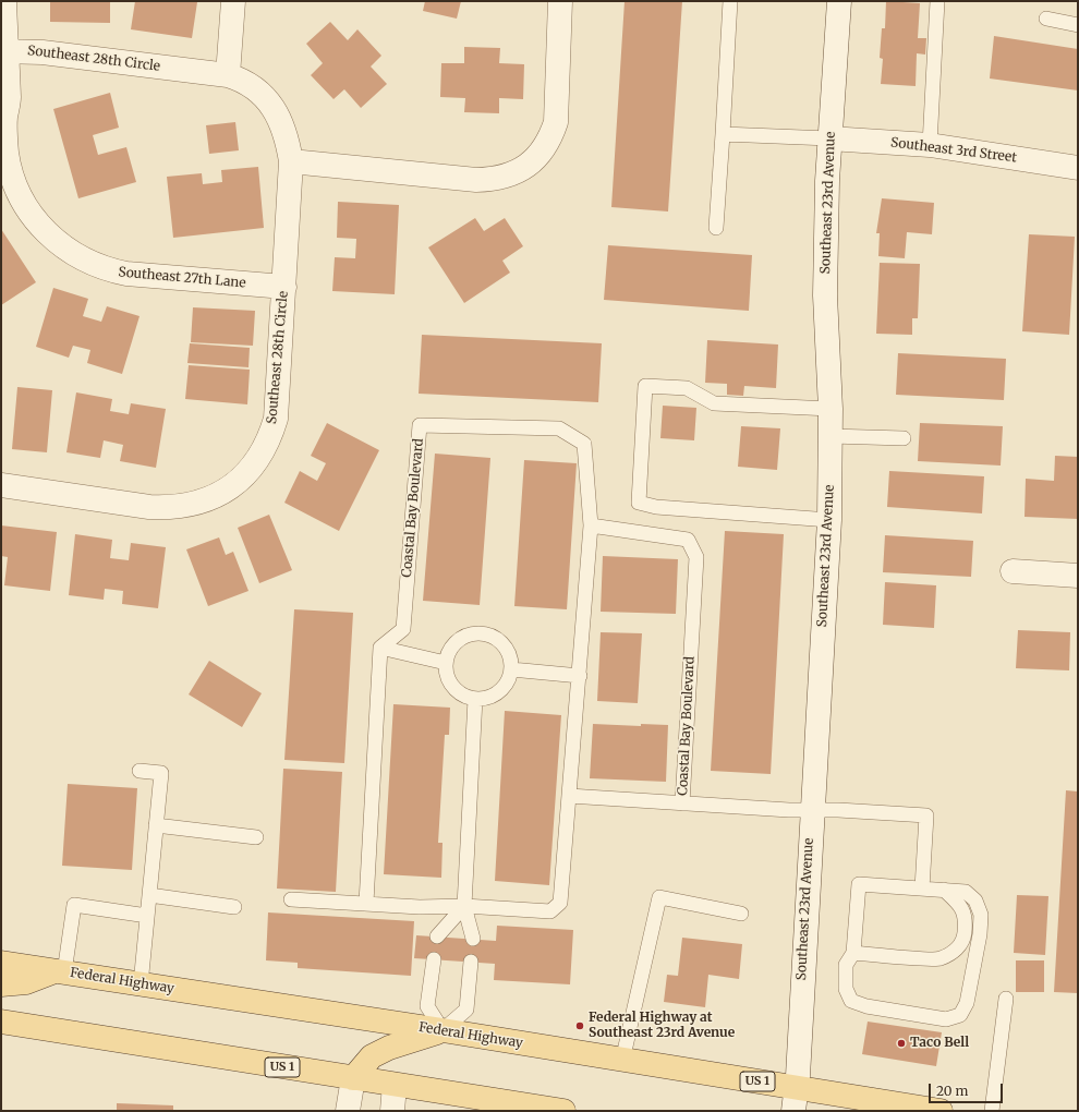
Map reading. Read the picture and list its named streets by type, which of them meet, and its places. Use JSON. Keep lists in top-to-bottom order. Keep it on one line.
{"streets":{"main road":["Federal Highway","US 1"],"street":["Southeast 28th Circle","Southeast 3rd Street","Southeast 23rd Avenue","Southeast 27th Lane"],"lane":["Coastal Bay Boulevard"]},"crossings":[["Southeast 28th Circle","Southeast 27th Lane"],["Southeast 3rd Street","Southeast 23rd Avenue"],["Southeast 23rd Avenue","Coastal Bay Boulevard"],["Southeast 23rd Avenue","Federal Highway"]],"places":["Federal Highway at Southeast 23rd Avenue","Taco Bell"],"scale_bar":"20 m"}
